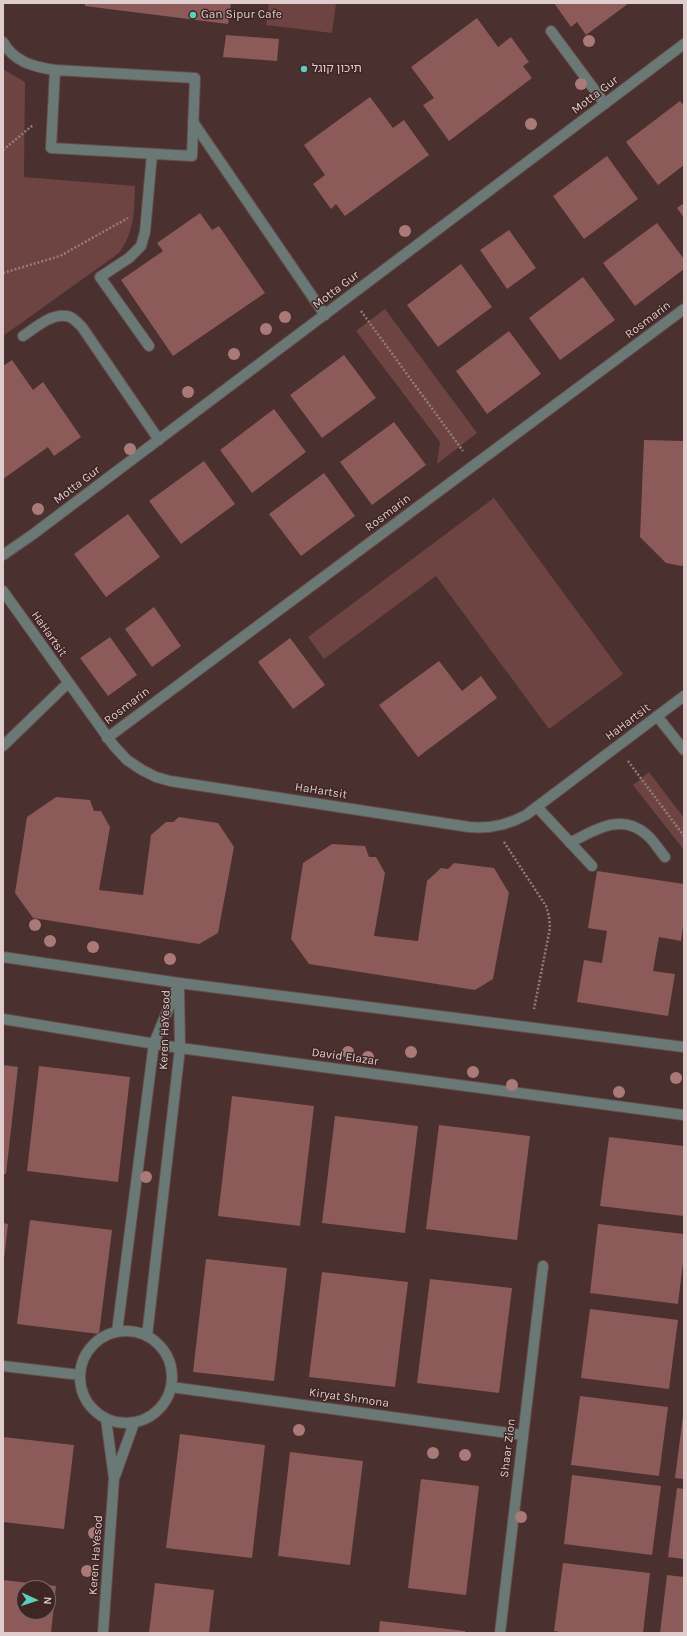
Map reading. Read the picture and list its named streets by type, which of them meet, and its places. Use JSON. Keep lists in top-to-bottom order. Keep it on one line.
{"streets":{"street":["Motta Gur","Rosmarin","HaHartsit","Keren HaYesod","David Elazar","Kiryat Shmona","Shaar Zion"]},"crossings":[["Rosmarin","HaHartsit"],["Keren HaYesod","David Elazar"],["Keren HaYesod","Kiryat Shmona"],["Kiryat Shmona","Shaar Zion"]],"places":["Gan Sipur Cafe","תיכון קוגל"],"north":"right"}
